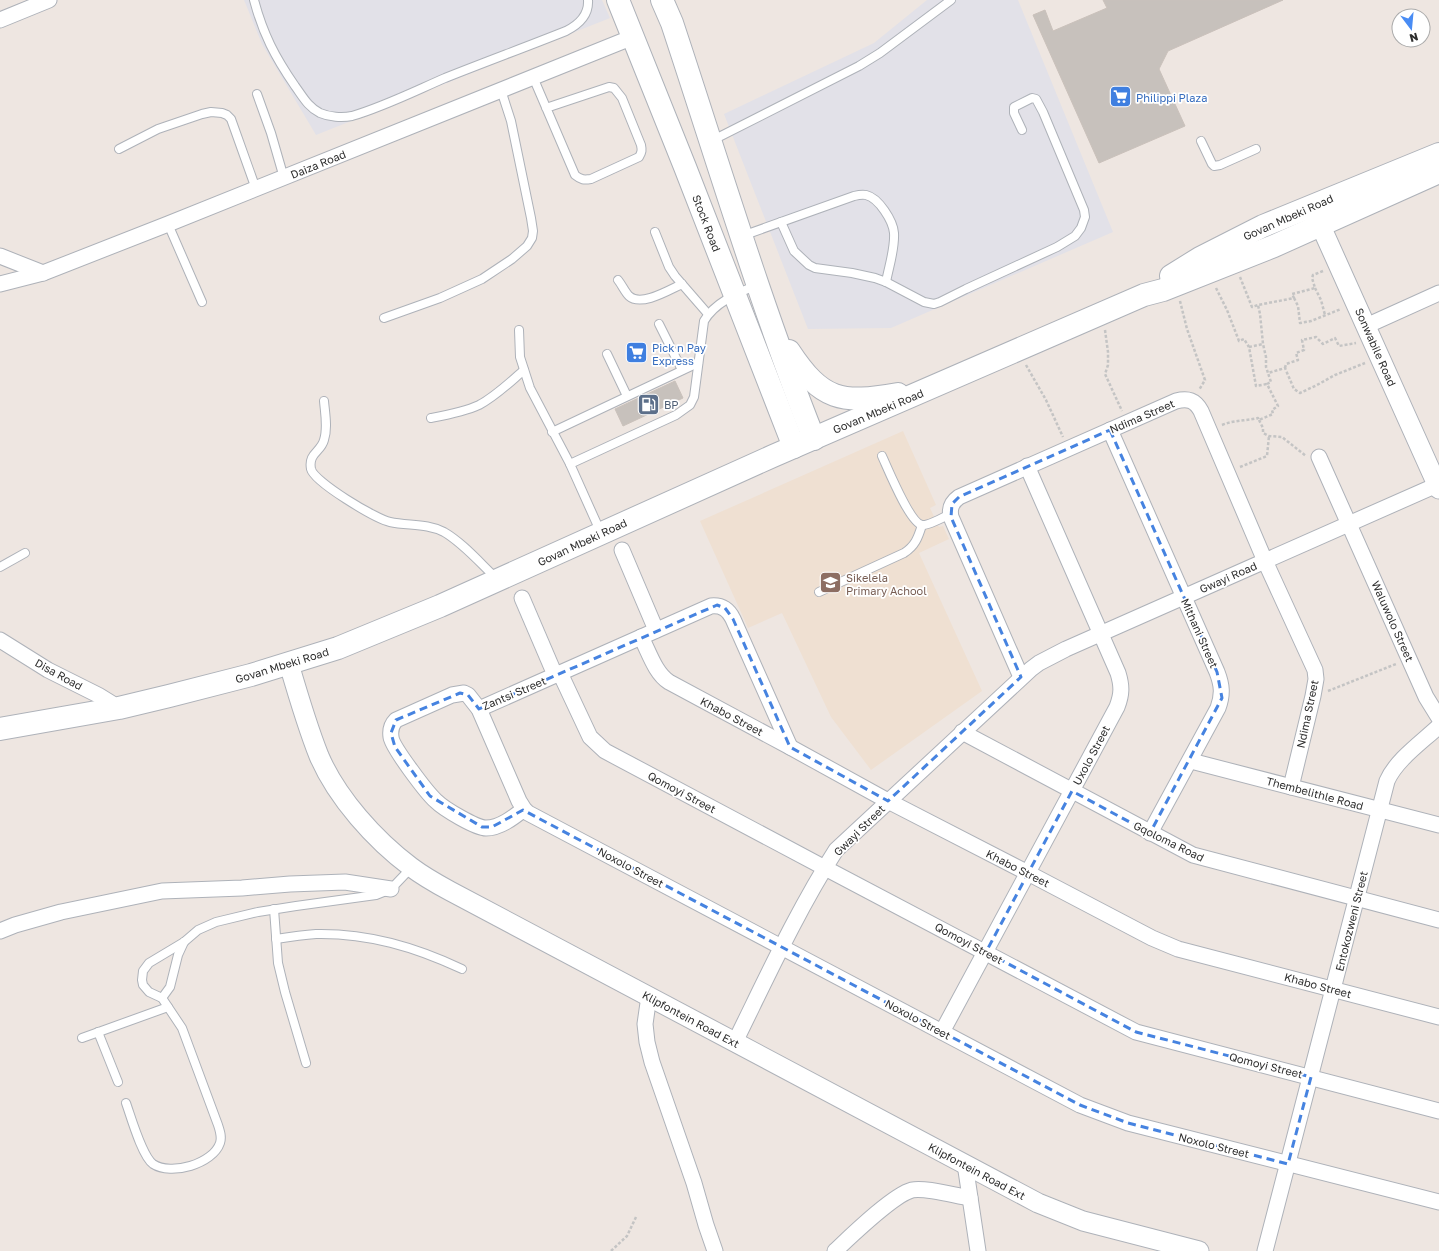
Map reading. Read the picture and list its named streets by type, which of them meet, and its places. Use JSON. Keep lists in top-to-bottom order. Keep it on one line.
{"streets":{"main road":["Govan Mbeki Road","Stock Road"],"street":["Daiza Road","Sonwabile Road","Ndima Street","Gwayi Road","Waluwolo Street","Mithani Street","Disa Road","Zantsi Street","Khabo Street","Uxolo Street","Qomoyi Street","Thembelithle Road","Gwayi Street","Gqoloma Road","Noxolo Street","Entokozweni Street","Klipfontein Road Ext"]},"crossings":[["Daiza Road","Stock Road"],["Govan Mbeki Road","Stock Road"],["Govan Mbeki Road","Sonwabile Road"],["Govan Mbeki Road","Disa Road"],["Govan Mbeki Road","Klipfontein Road Ext"],["Sonwabile Road","Gwayi Road"],["Ndima Street","Gwayi Road"],["Ndima Street","Mithani Street"],["Ndima Street","Uxolo Street"],["Ndima Street","Thembelithle Road"],["Gwayi Road","Waluwolo Street"],["Gwayi Road","Mithani Street"],["Gwayi Road","Uxolo Street"],["Gwayi Road","Gwayi Street"],["Mithani Street","Thembelithle Road"],["Mithani Street","Gqoloma Road"],["Zantsi Street","Khabo Street"],["Zantsi Street","Qomoyi Street"],["Zantsi Street","Noxolo Street"],["Khabo Street","Uxolo Street"],["Khabo Street","Gwayi Street"],["Khabo Street","Entokozweni Street"],["Uxolo Street","Qomoyi Street"],["Uxolo Street","Gqoloma Road"],["Uxolo Street","Noxolo Street"],["Qomoyi Street","Gwayi Street"],["Qomoyi Street","Entokozweni Street"],["Thembelithle Road","Entokozweni Street"],["Gwayi Street","Gqoloma Road"],["Gwayi Street","Noxolo Street"],["Gwayi Street","Klipfontein Road Ext"],["Gqoloma Road","Entokozweni Street"],["Noxolo Street","Entokozweni Street"]],"places":{"supermarket":["Philippi Plaza","Pick n Pay Express"],"fuel station":["BP"],"school or university":["Sikelela Primary Achool"]},"north":"bottom"}
